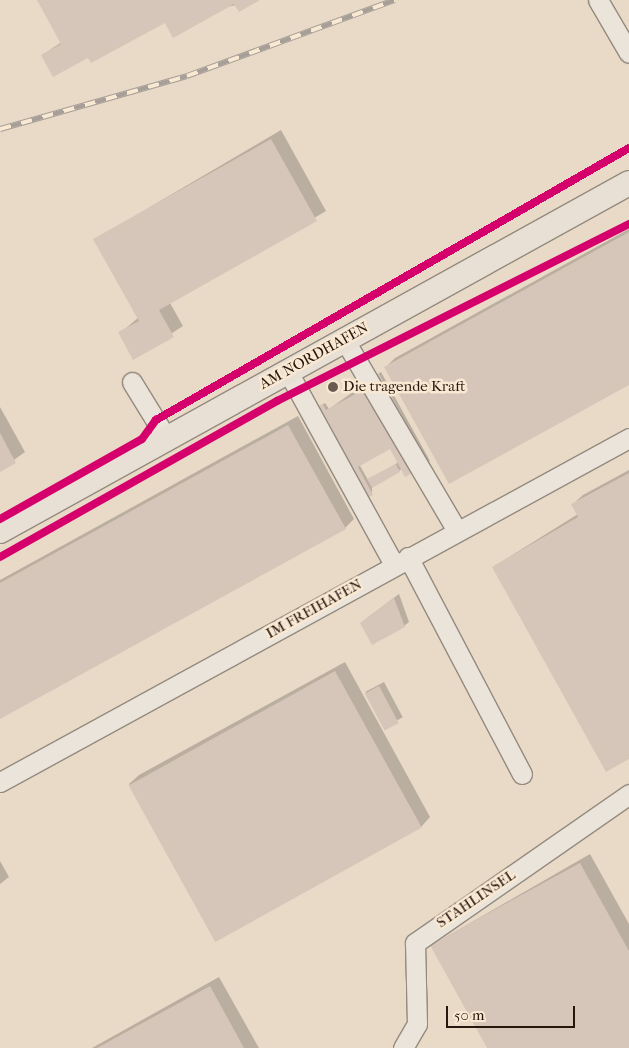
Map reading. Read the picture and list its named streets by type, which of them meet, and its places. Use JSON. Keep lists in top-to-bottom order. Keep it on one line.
{"streets":{"main road":["AM NORDHAFEN"],"street":["IM FREIHAFEN","STAHLINSEL"]},"places":["Die tragende Kraft"],"scale_bar":"50 m"}
